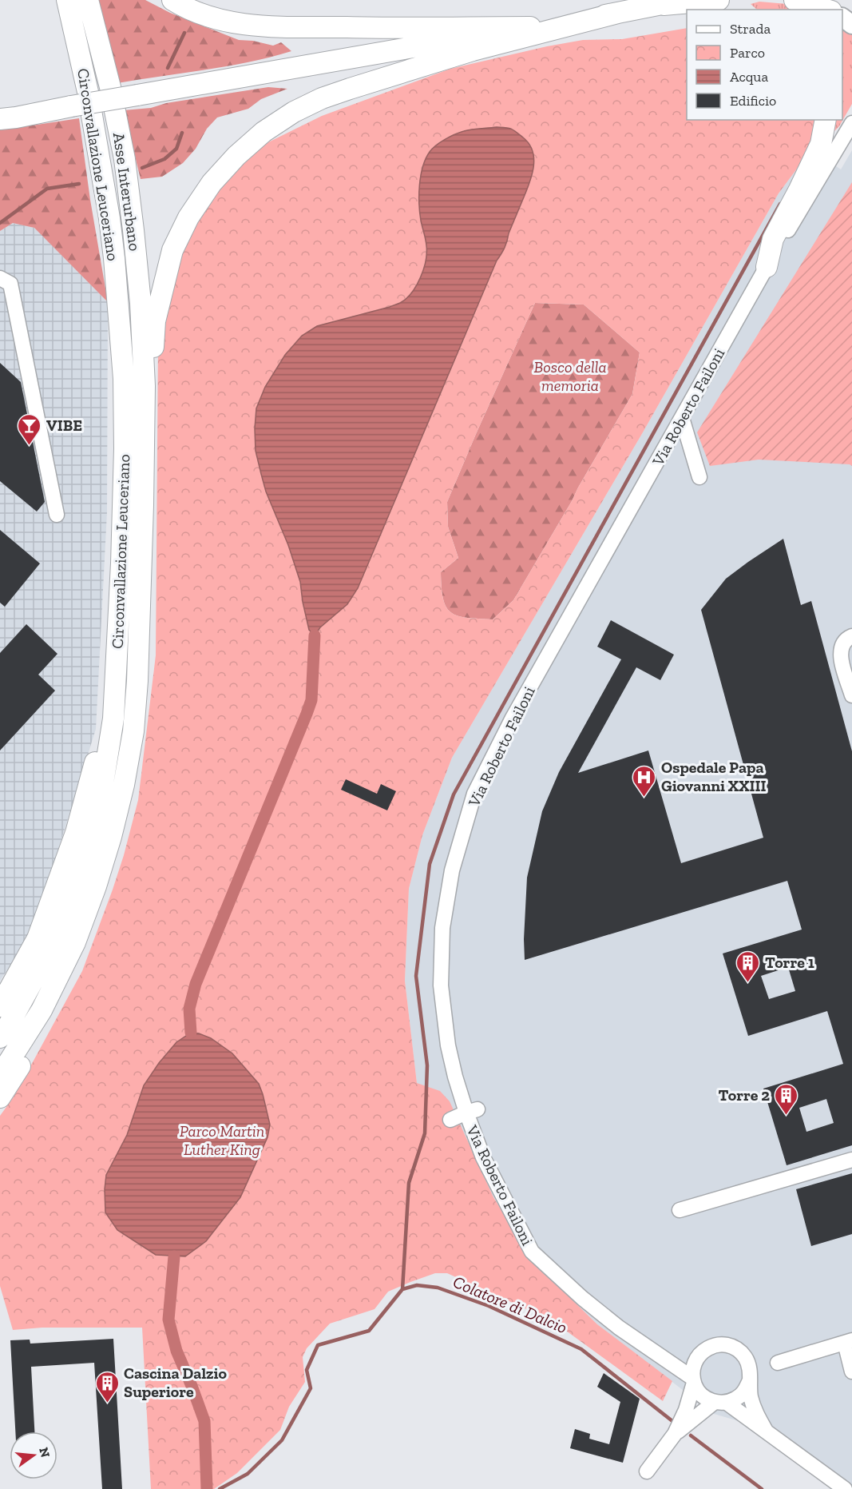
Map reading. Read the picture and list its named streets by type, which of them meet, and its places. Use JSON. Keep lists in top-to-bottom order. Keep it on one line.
{"streets":{"highway":["Circonvallazione Leuceriano","Asse Interurbano"],"street":["Via Roberto Failoni"]},"crossings":[["Circonvallazione Leuceriano","Asse Interurbano"]],"water":["Colatore di Dalcio"],"parks":["Bosco della memoria","Parco Martin Luther King"],"places":{"bar":["VIBE"],"hospital":["Ospedale Papa Giovanni XXIII"],"building":["Torre 1","Torre 2","Cascina Dalzio Superiore"]},"legend":["Strada","Parco","Acqua","Edificio"],"north":"right"}
